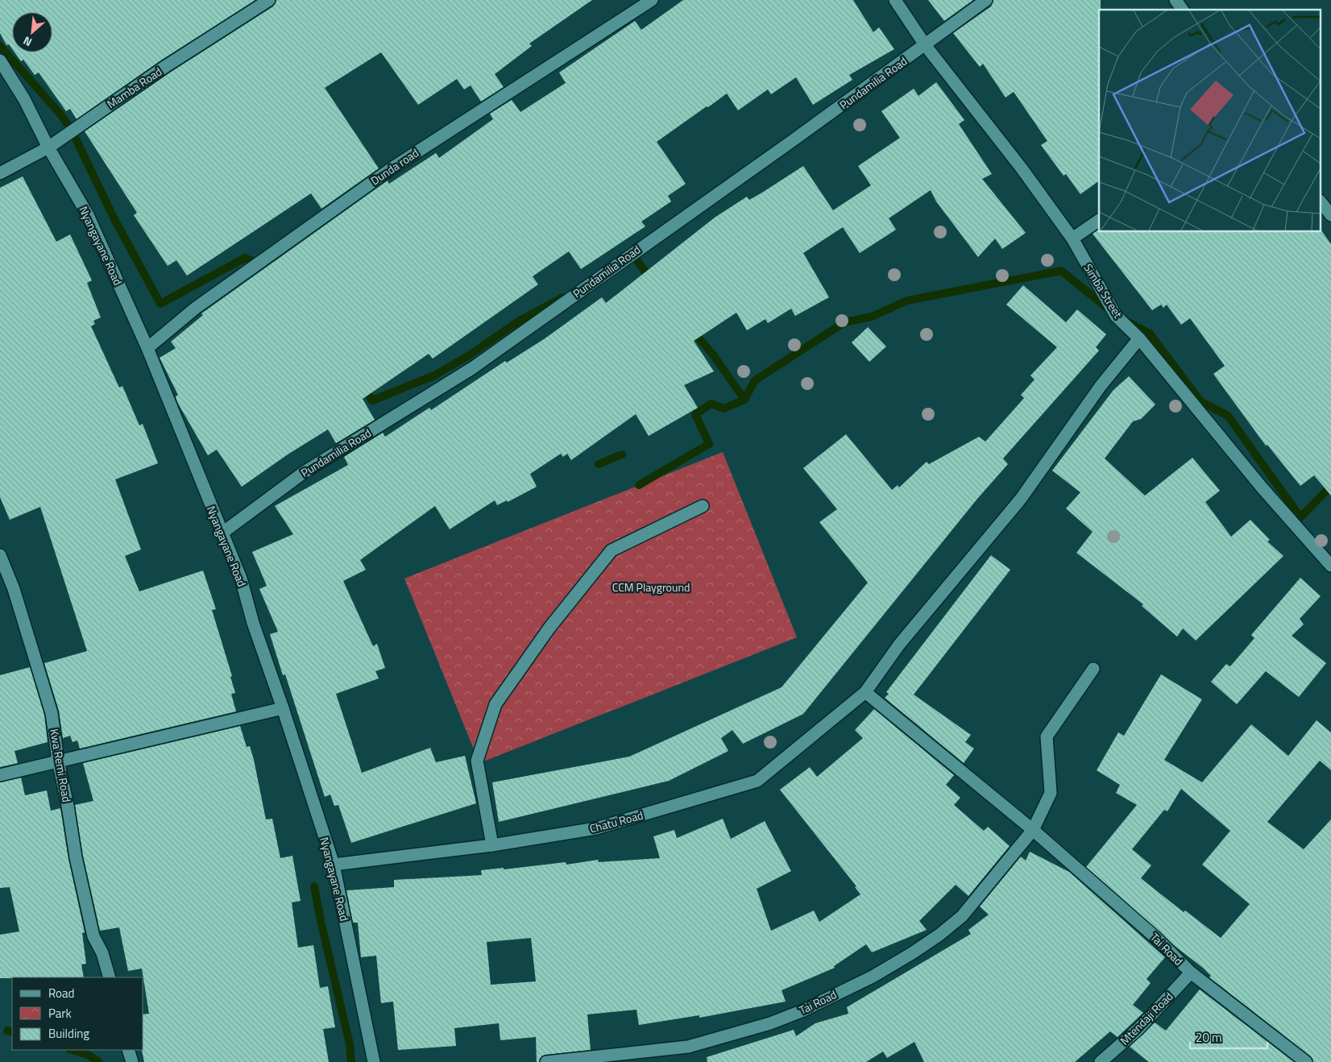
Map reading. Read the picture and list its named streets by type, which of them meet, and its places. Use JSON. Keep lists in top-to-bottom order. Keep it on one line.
{"streets":{"street":["Pundamilia Road","Mamba Road","Dunda road","Nyangayane Road","Simba Street","Kwa Remi Road","Chatu Road","Tai Road","Mtendaji Road"]},"crossings":[["Pundamilia Road","Nyangayane Road"],["Pundamilia Road","Simba Street"],["Mamba Road","Nyangayane Road"],["Dunda road","Nyangayane Road"],["Nyangayane Road","Chatu Road"],["Simba Street","Chatu Road"],["Chatu Road","Tai Road"],["Tai Road","Mtendaji Road"]],"parks":["CCM Playground"],"legend":["Road","Park","Building"],"scale_bar":"20 m","north":"bottom left"}
